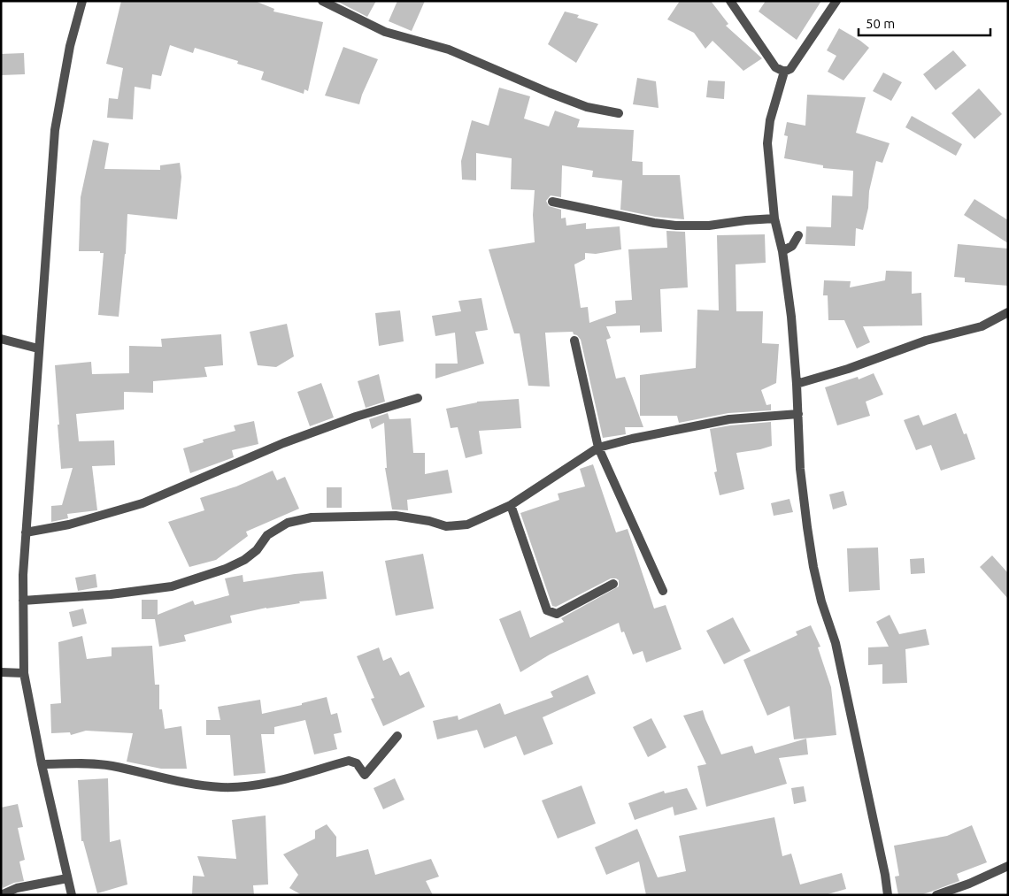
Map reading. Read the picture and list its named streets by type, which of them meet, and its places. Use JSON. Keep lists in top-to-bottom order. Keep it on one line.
{"scale_bar":"50 m"}
